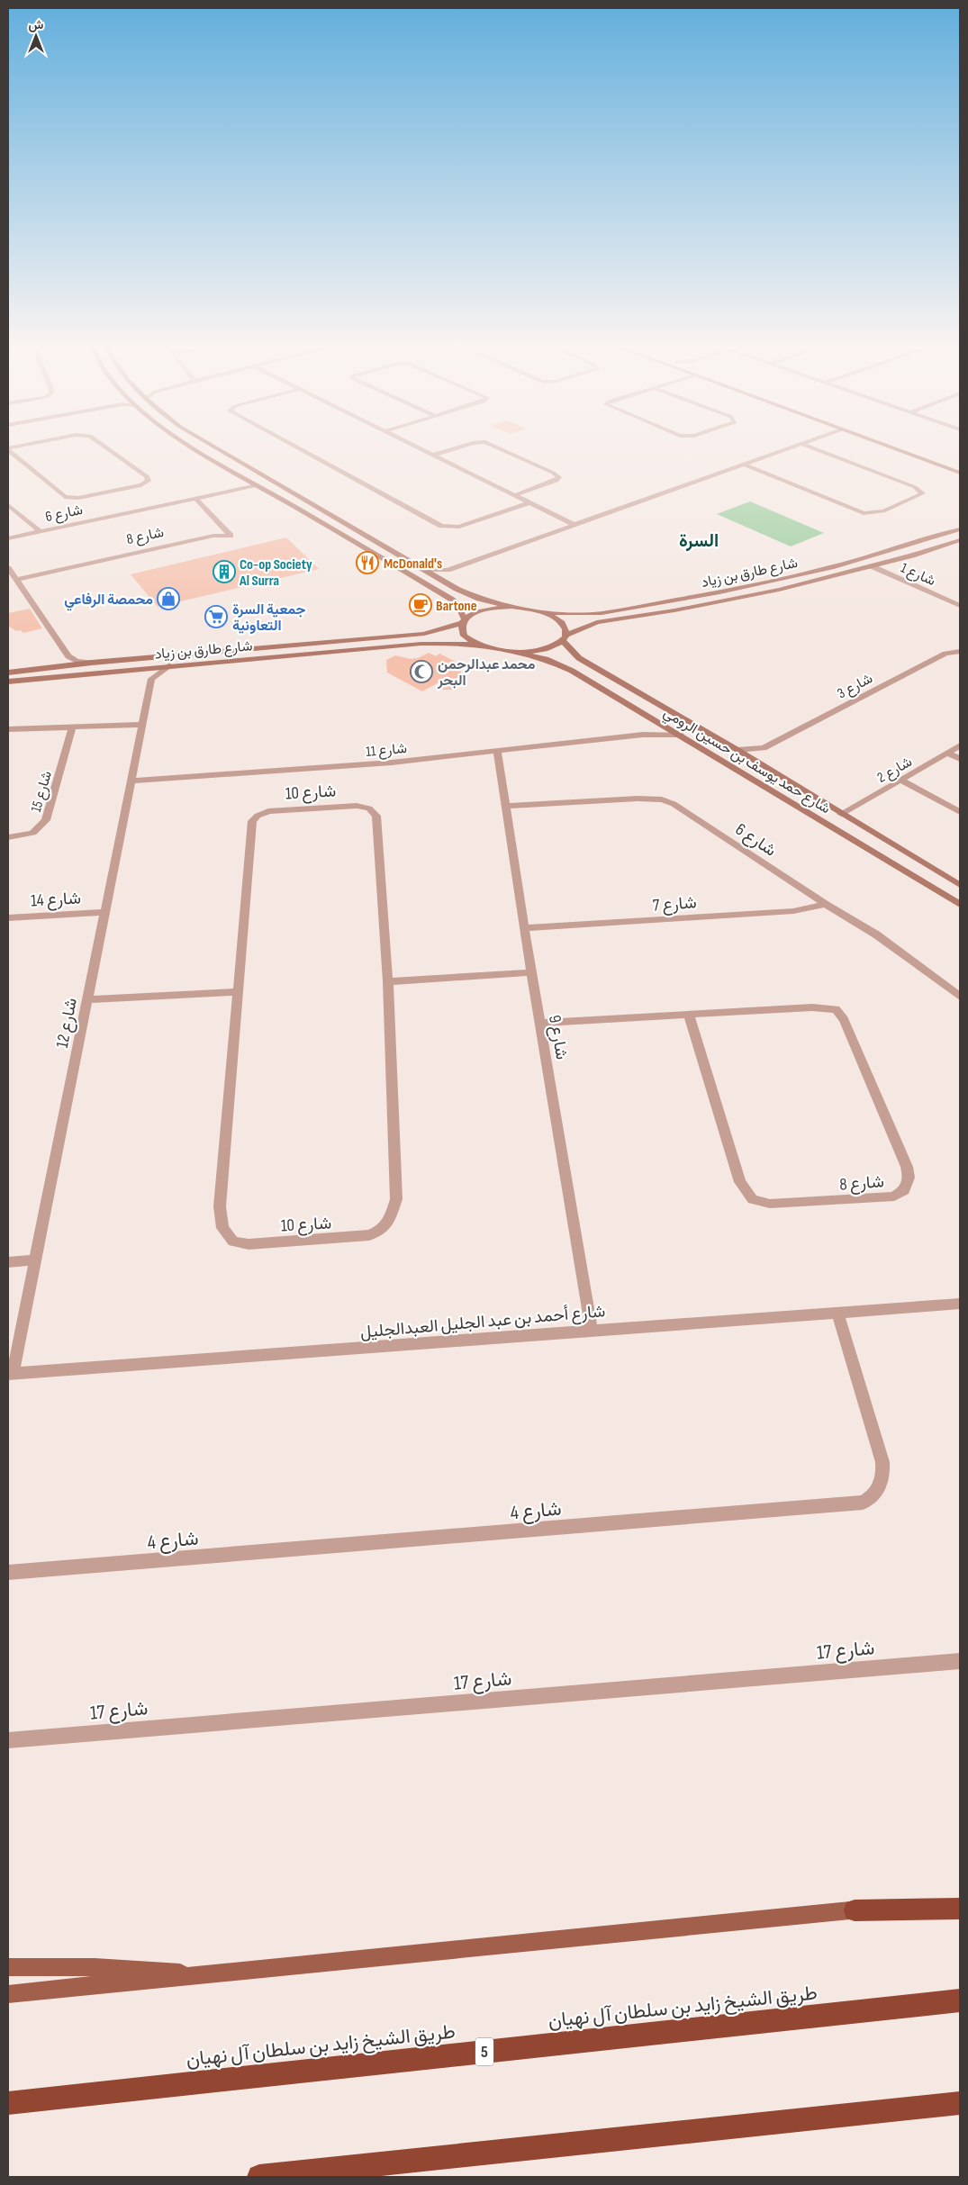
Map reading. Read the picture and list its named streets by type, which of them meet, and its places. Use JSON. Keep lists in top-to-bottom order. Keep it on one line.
{"streets":{"highway":["طريق الشيخ زايد بن سلطان آل نهيان","5"],"street":["شارع 6","شارع 8","شارع طارق بن زياد","شارع 1","شارع 3","شارع 11","شارع حمد يوسف بن حسين الرومي","شارع 2","شارع 15","شارع 10","شارع 14","شارع 7","شارع 12","شارع 9","شارع أحمد بن عبد الجليل العبدالجليل","شارع 4","شارع 17"]},"crossings":[["شارع 6","شارع 8"],["شارع 6","شارع 7"],["شارع 6","شارع 9"],["شارع 8","شارع 9"],["شارع طارق بن زياد","شارع 1"],["شارع طارق بن زياد","شارع حمد يوسف بن حسين الرومي"],["شارع 3","شارع حمد يوسف بن حسين الرومي"],["شارع 11","شارع حمد يوسف بن حسين الرومي"],["شارع 11","شارع 12"],["شارع 11","شارع 9"],["شارع حمد يوسف بن حسين الرومي","شارع 2"],["شارع 14","شارع 12"],["شارع 7","شارع 9"],["شارع 12","شارع أحمد بن عبد الجليل العبدالجليل"],["شارع 9","شارع أحمد بن عبد الجليل العبدالجليل"],["شارع أحمد بن عبد الجليل العبدالجليل","شارع 4"]],"districts":["السرة"],"places":{"restaurant":["McDonald's"],"building":["Co-op Society Al Surra"],"shop":["محمصة الرفاعي"],"cafe":["Bartone"],"supermarket":["جمعية السرة التعاونية"],"mosque":["محمد عبدالرحمن البحر"]},"north":"top"}
